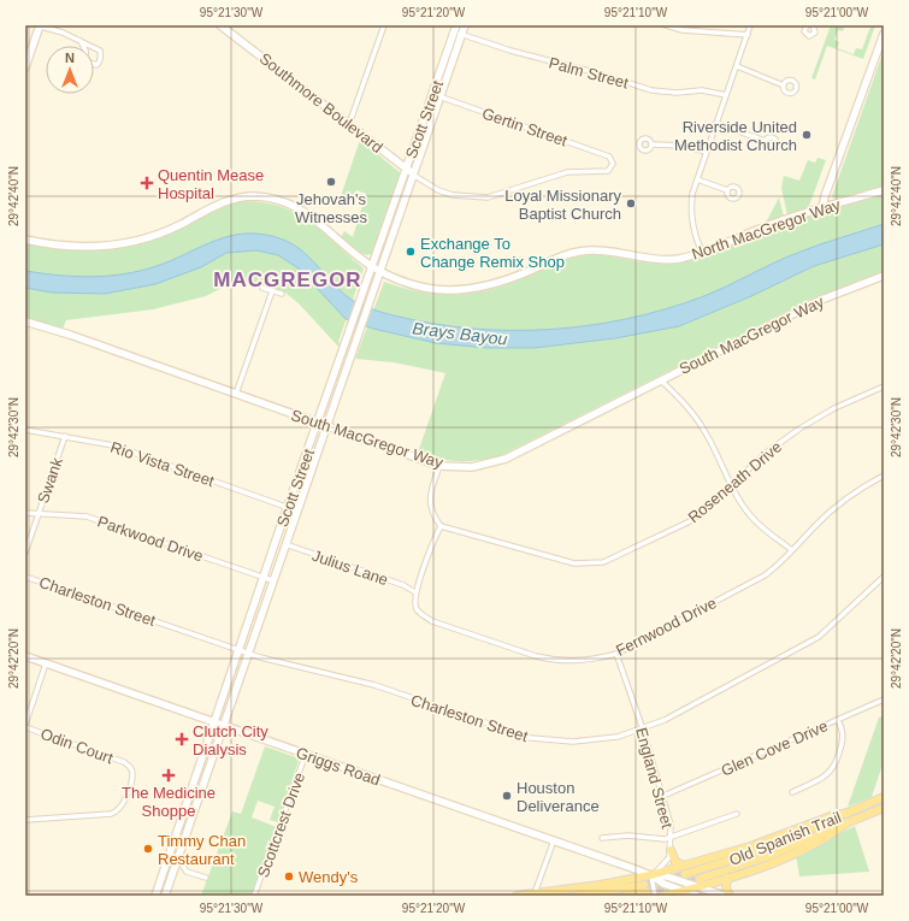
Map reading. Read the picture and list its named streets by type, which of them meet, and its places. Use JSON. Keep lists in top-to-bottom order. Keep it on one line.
{"streets":{"main road":["Southmore Boulevard","Scott Street","North MacGregor Way","South MacGregor Way","Griggs Road","Old Spanish Trail"],"street":["Palm Street","Gertin Street","Rio Vista Street","Swank","Roseneath Drive","Parkwood Drive","Julius Lane","Charleston Street","Fernwood Drive","Odin Court","Glen Cove Drive","England Street","Scottcrest Drive"]},"crossings":[["Palm Street","Scott Street"],["Southmore Boulevard","Scott Street"],["Southmore Boulevard","Gertin Street"],["Scott Street","Gertin Street"],["Scott Street","North MacGregor Way"],["Scott Street","South MacGregor Way"],["Scott Street","Rio Vista Street"],["Scott Street","Parkwood Drive"],["Scott Street","Julius Lane"],["Scott Street","Charleston Street"],["Scott Street","Griggs Road"],["Rio Vista Street","Swank"],["Swank","Parkwood Drive"],["Julius Lane","Fernwood Drive"],["Charleston Street","England Street"],["Fernwood Drive","England Street"],["Glen Cove Drive","England Street"],["Griggs Road","England Street"],["Griggs Road","Scottcrest Drive"],["Griggs Road","Old Spanish Trail"]],"districts":["MACGREGOR"],"water":["Brays Bayou"],"places":{"other":["Riverside United Methodist Church","Jehovah's Witnesses","Loyal Missionary Baptist Church","Exchange To Change Remix Shop","Houston Deliverance","Timmy Chan Restaurant","Wendy's"],"health":["Quentin Mease Hospital","Clutch City Dialysis","The Medicine Shoppe"]},"north":"top","coordinates":["95°21'30\"W","95°21'20\"W","95°21'10\"W","95°21'00\"W","29°42'40\"N","29°42'30\"N","29°42'20\"N"]}
